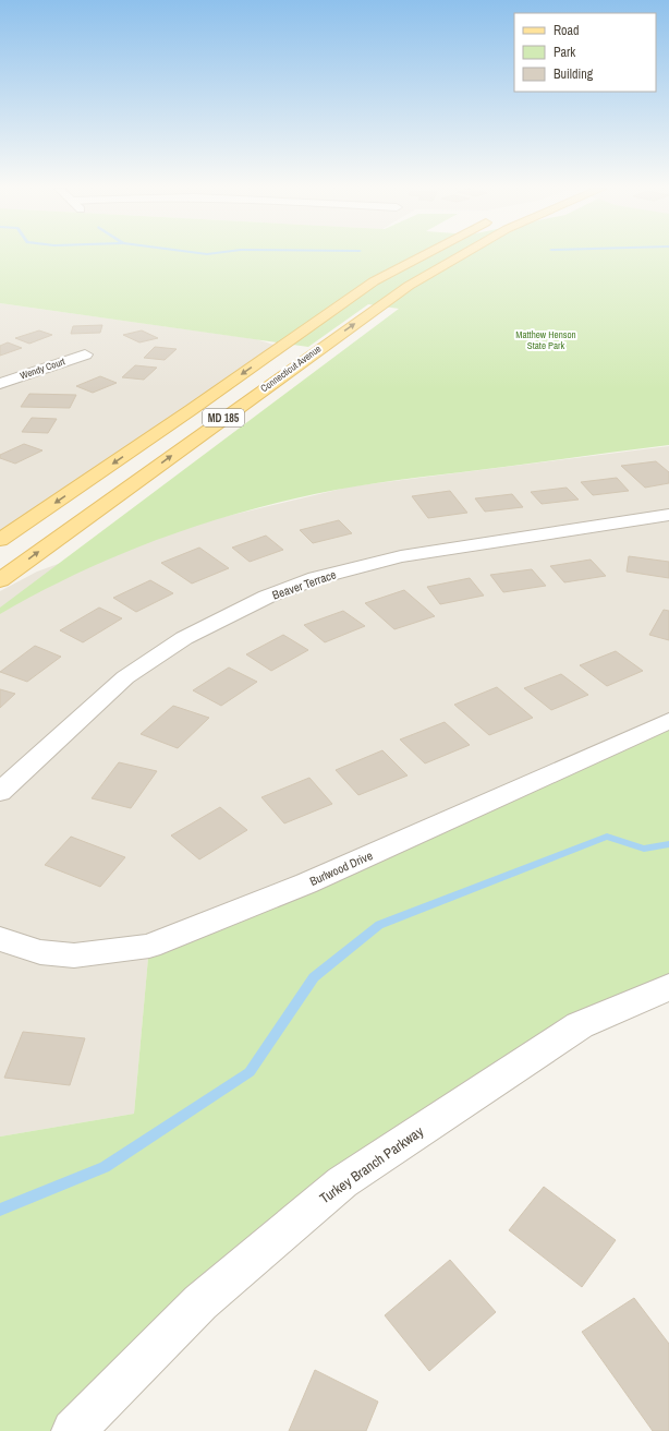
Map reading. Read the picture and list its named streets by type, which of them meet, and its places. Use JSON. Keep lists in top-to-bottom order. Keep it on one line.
{"streets":{"main road":["Connecticut Avenue","MD 185"],"street":["Wendy Court","Beaver Terrace","Burlwood Drive","Turkey Branch Parkway"]},"parks":["Matthew Henson State Park"],"legend":["Road","Park","Building"]}
